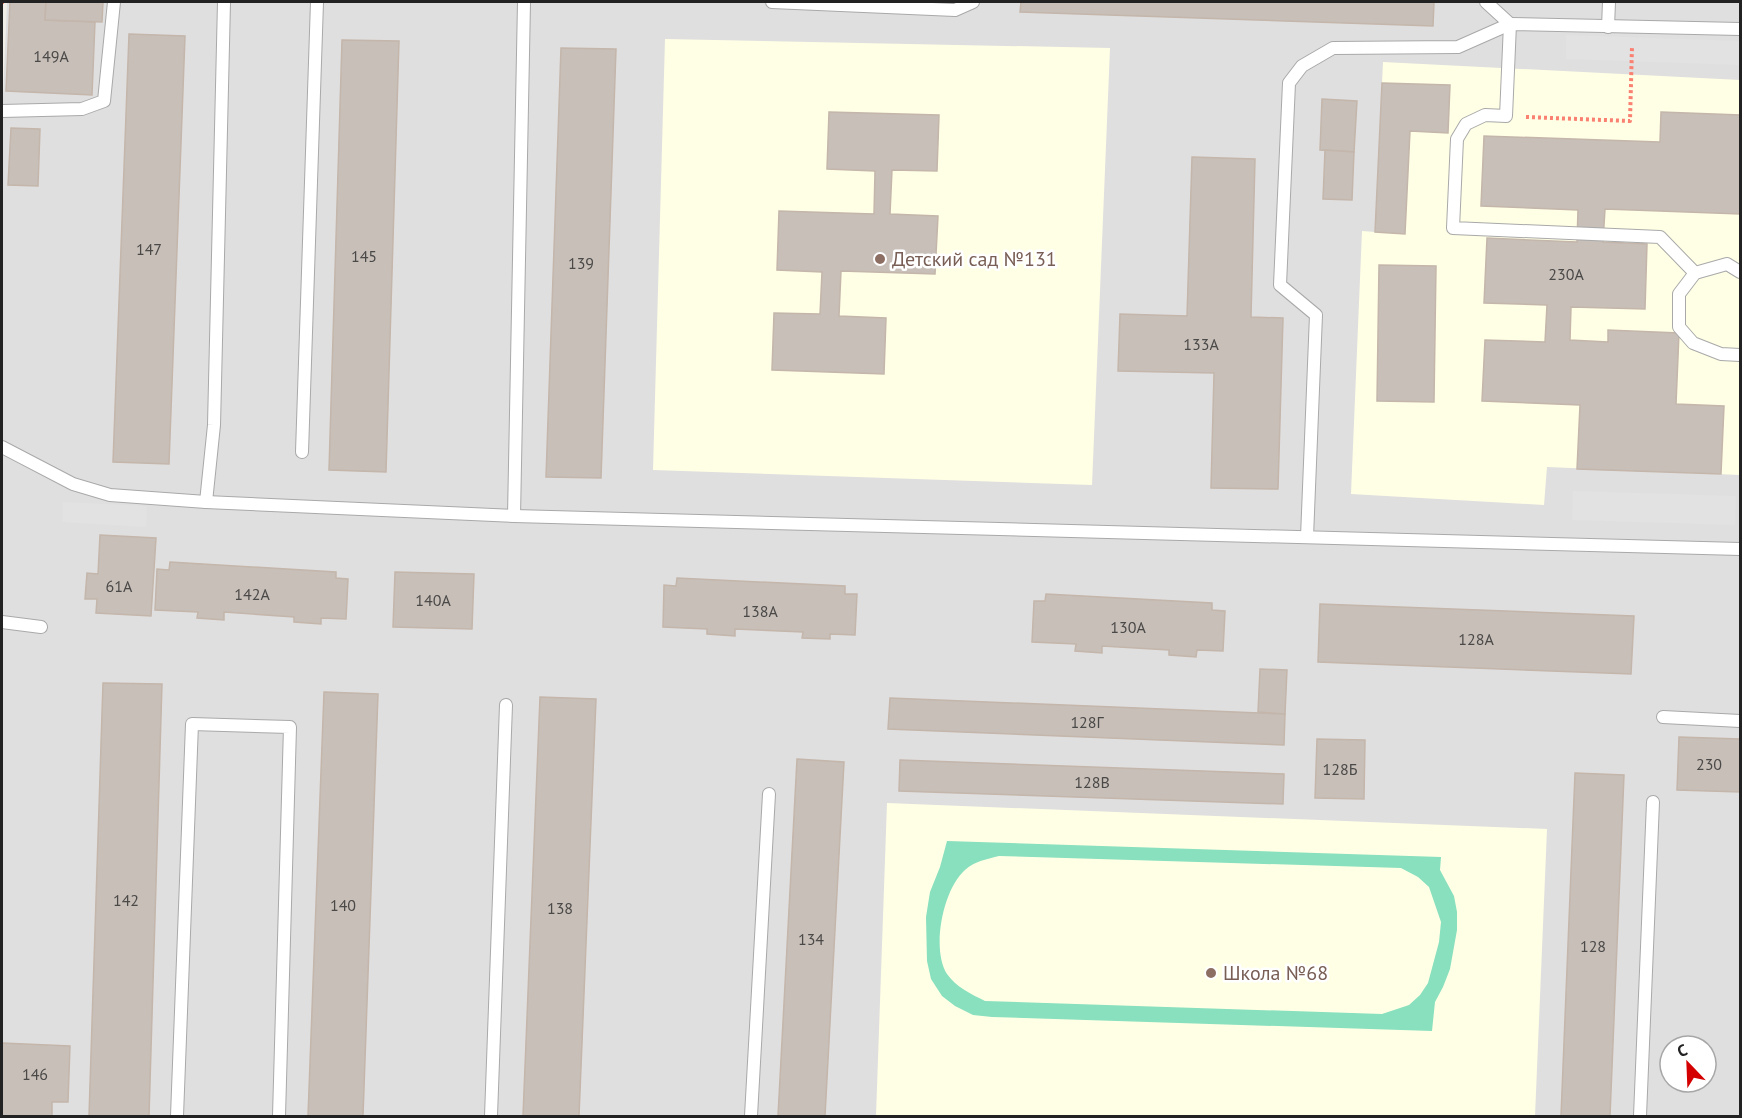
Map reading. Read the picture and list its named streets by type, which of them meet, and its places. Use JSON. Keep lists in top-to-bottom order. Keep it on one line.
{"places":["Детский сад №131","Школа №68"],"house_numbers":["149А","147","145","139","230А","133А","61А","142А","140А","138А","130А","128А","128Г","230","128Б","128В","142","140","138","134","128","146"],"north":"top left"}
